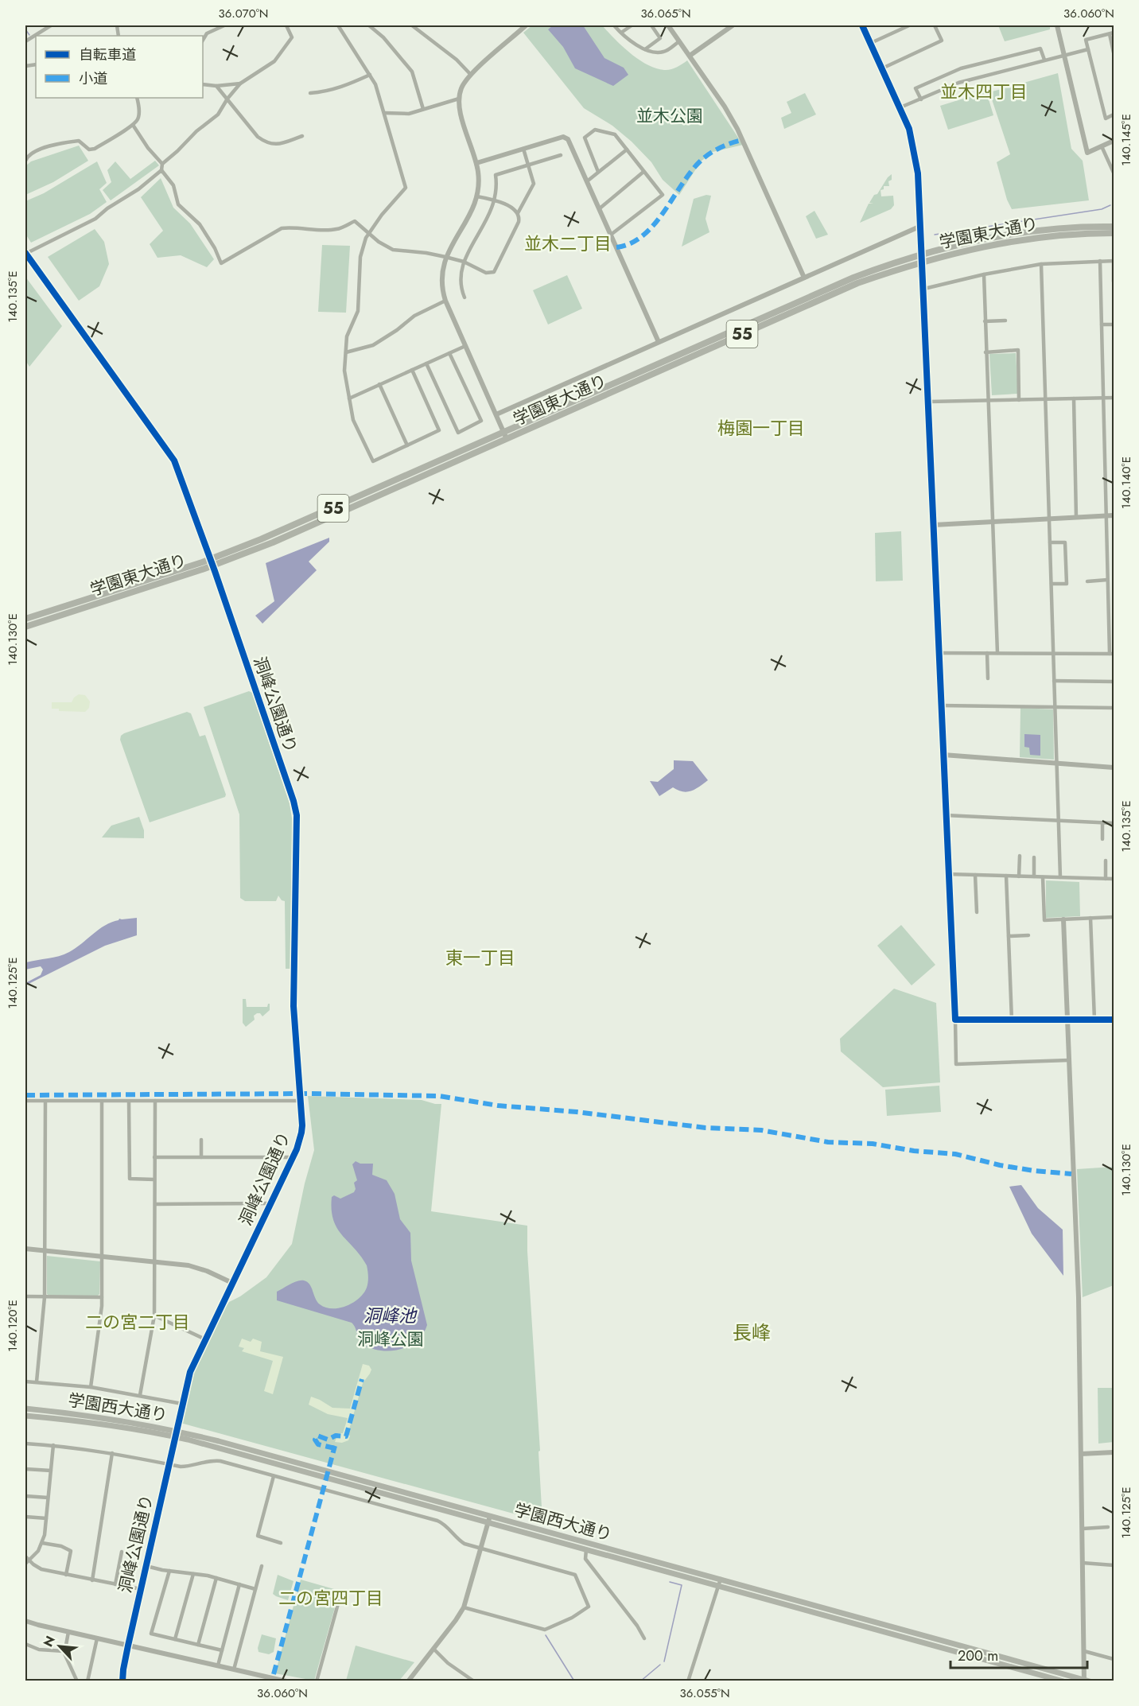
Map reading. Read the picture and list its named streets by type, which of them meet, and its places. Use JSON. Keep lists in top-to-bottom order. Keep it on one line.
{"streets":{"main road":["学園東大通り","55","学園西大通り"],"street":["洞峰公園通り"]},"crossings":[["学園東大通り","洞峰公園通り"],["洞峰公園通り","学園西大通り"]],"districts":["並木四丁目","並木二丁目","梅園一丁目","東一丁目","二の宮二丁目","長峰","二の宮四丁目"],"water":["洞峰池"],"parks":["並木公園","洞峰公園"],"legend":["自転車道","小道"],"scale_bar":"200 m","north":"top left","coordinates":["36.070°N","36.065°N","36.060°N","140.145°E","140.135°E","140.140°E","140.130°E","140.125°E","140.120°E","36.055°N"]}
